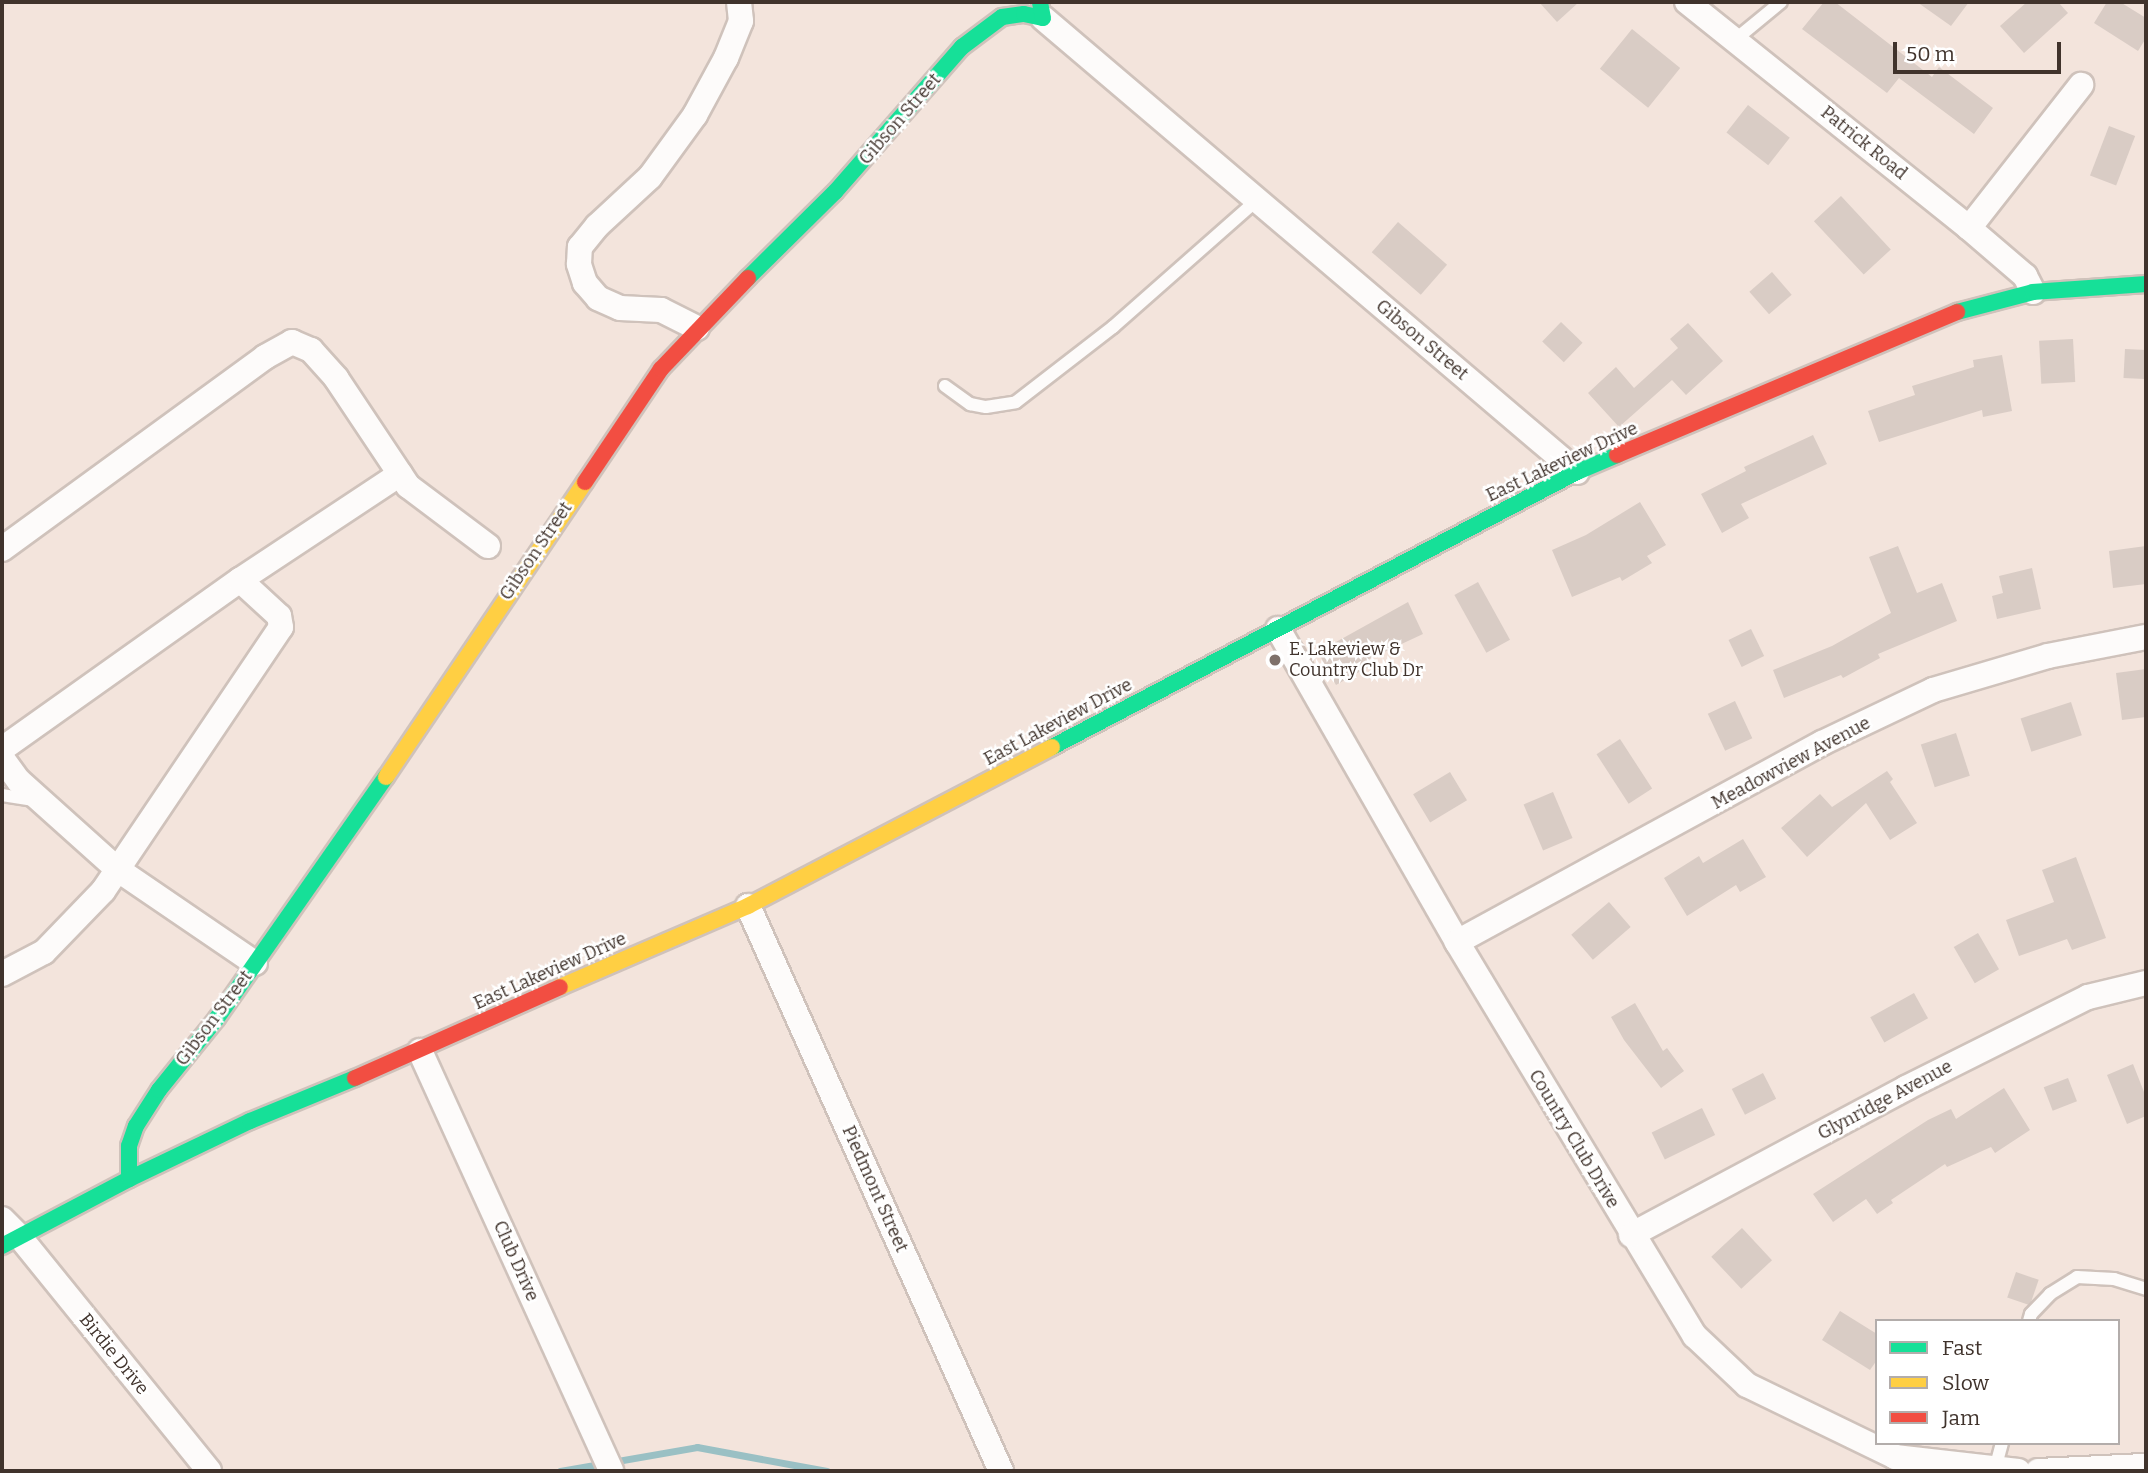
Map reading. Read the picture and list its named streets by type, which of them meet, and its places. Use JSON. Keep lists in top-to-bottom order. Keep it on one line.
{"streets":{"street":["Gibson Street","Patrick Road","East Lakeview Drive","Meadowview Avenue","Glynridge Avenue","Country Club Drive","Piedmont Street","Club Drive","Birdie Drive"]},"crossings":[["Gibson Street","East Lakeview Drive"],["Patrick Road","East Lakeview Drive"],["East Lakeview Drive","Country Club Drive"],["East Lakeview Drive","Piedmont Street"],["East Lakeview Drive","Club Drive"],["East Lakeview Drive","Birdie Drive"],["Meadowview Avenue","Country Club Drive"],["Glynridge Avenue","Country Club Drive"]],"places":["E. Lakeview & Country Club Dr"],"legend":["Fast","Slow","Jam"],"scale_bar":"50 m"}
